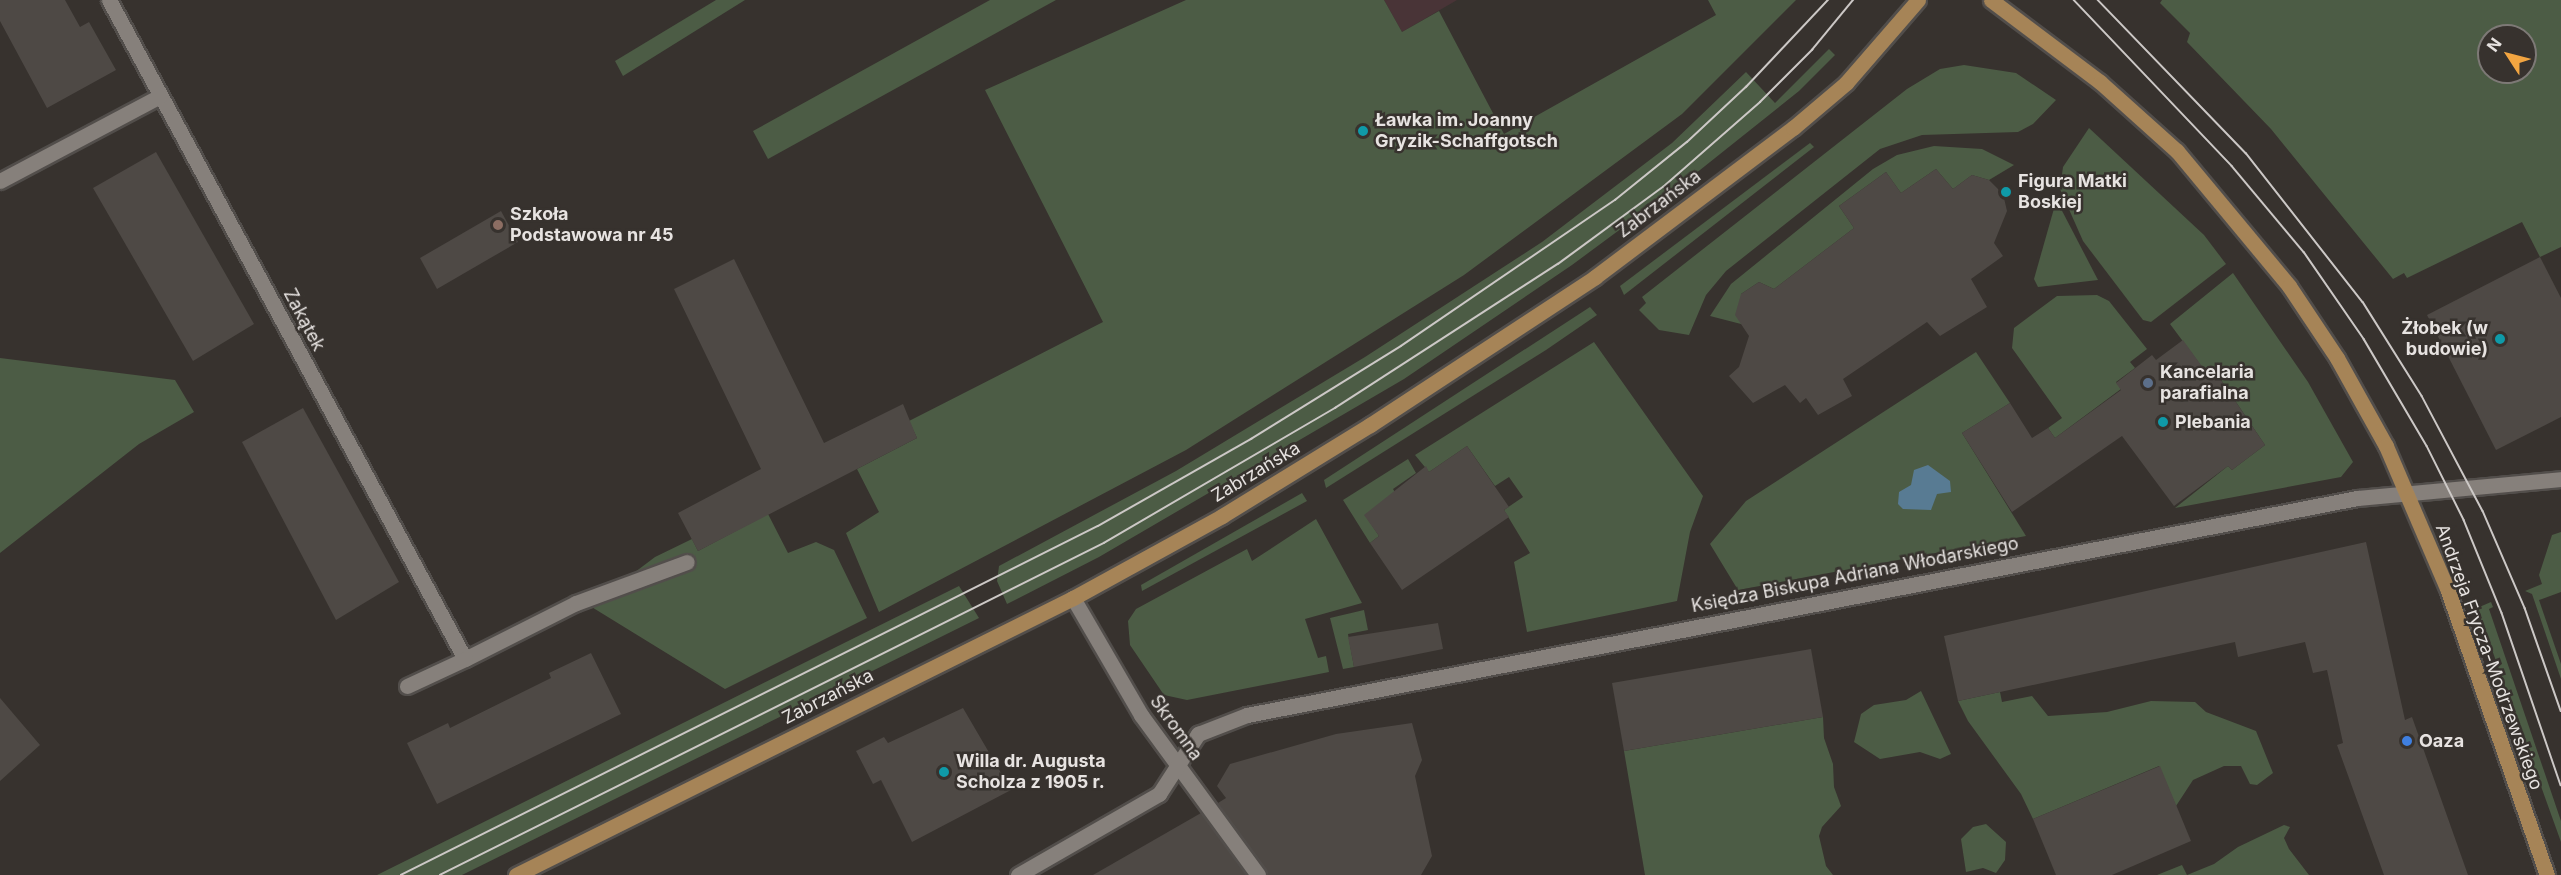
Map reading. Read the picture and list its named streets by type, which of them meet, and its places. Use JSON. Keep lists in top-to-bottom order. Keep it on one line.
{"streets":{"street":["Zabrzańska","Zakątek","Księdza Biskupa Adriana Włodarskiego","Andrzeja Frycza-Modrzewskiego","Skromna"]},"crossings":[["Zabrzańska","Skromna"],["Księdza Biskupa Adriana Włodarskiego","Andrzeja Frycza-Modrzewskiego"],["Księdza Biskupa Adriana Włodarskiego","Skromna"]],"places":["Ławka im. Joanny Gryzik-Schaffgotsch","Figura Matki Boskiej","Szkoła Podstawowa nr 45","Żłobek (w budowie)","Kancelaria parafialna","Plebania","Oaza","Willa dr. Augusta Scholza z 1905 r."],"north":"top left"}
